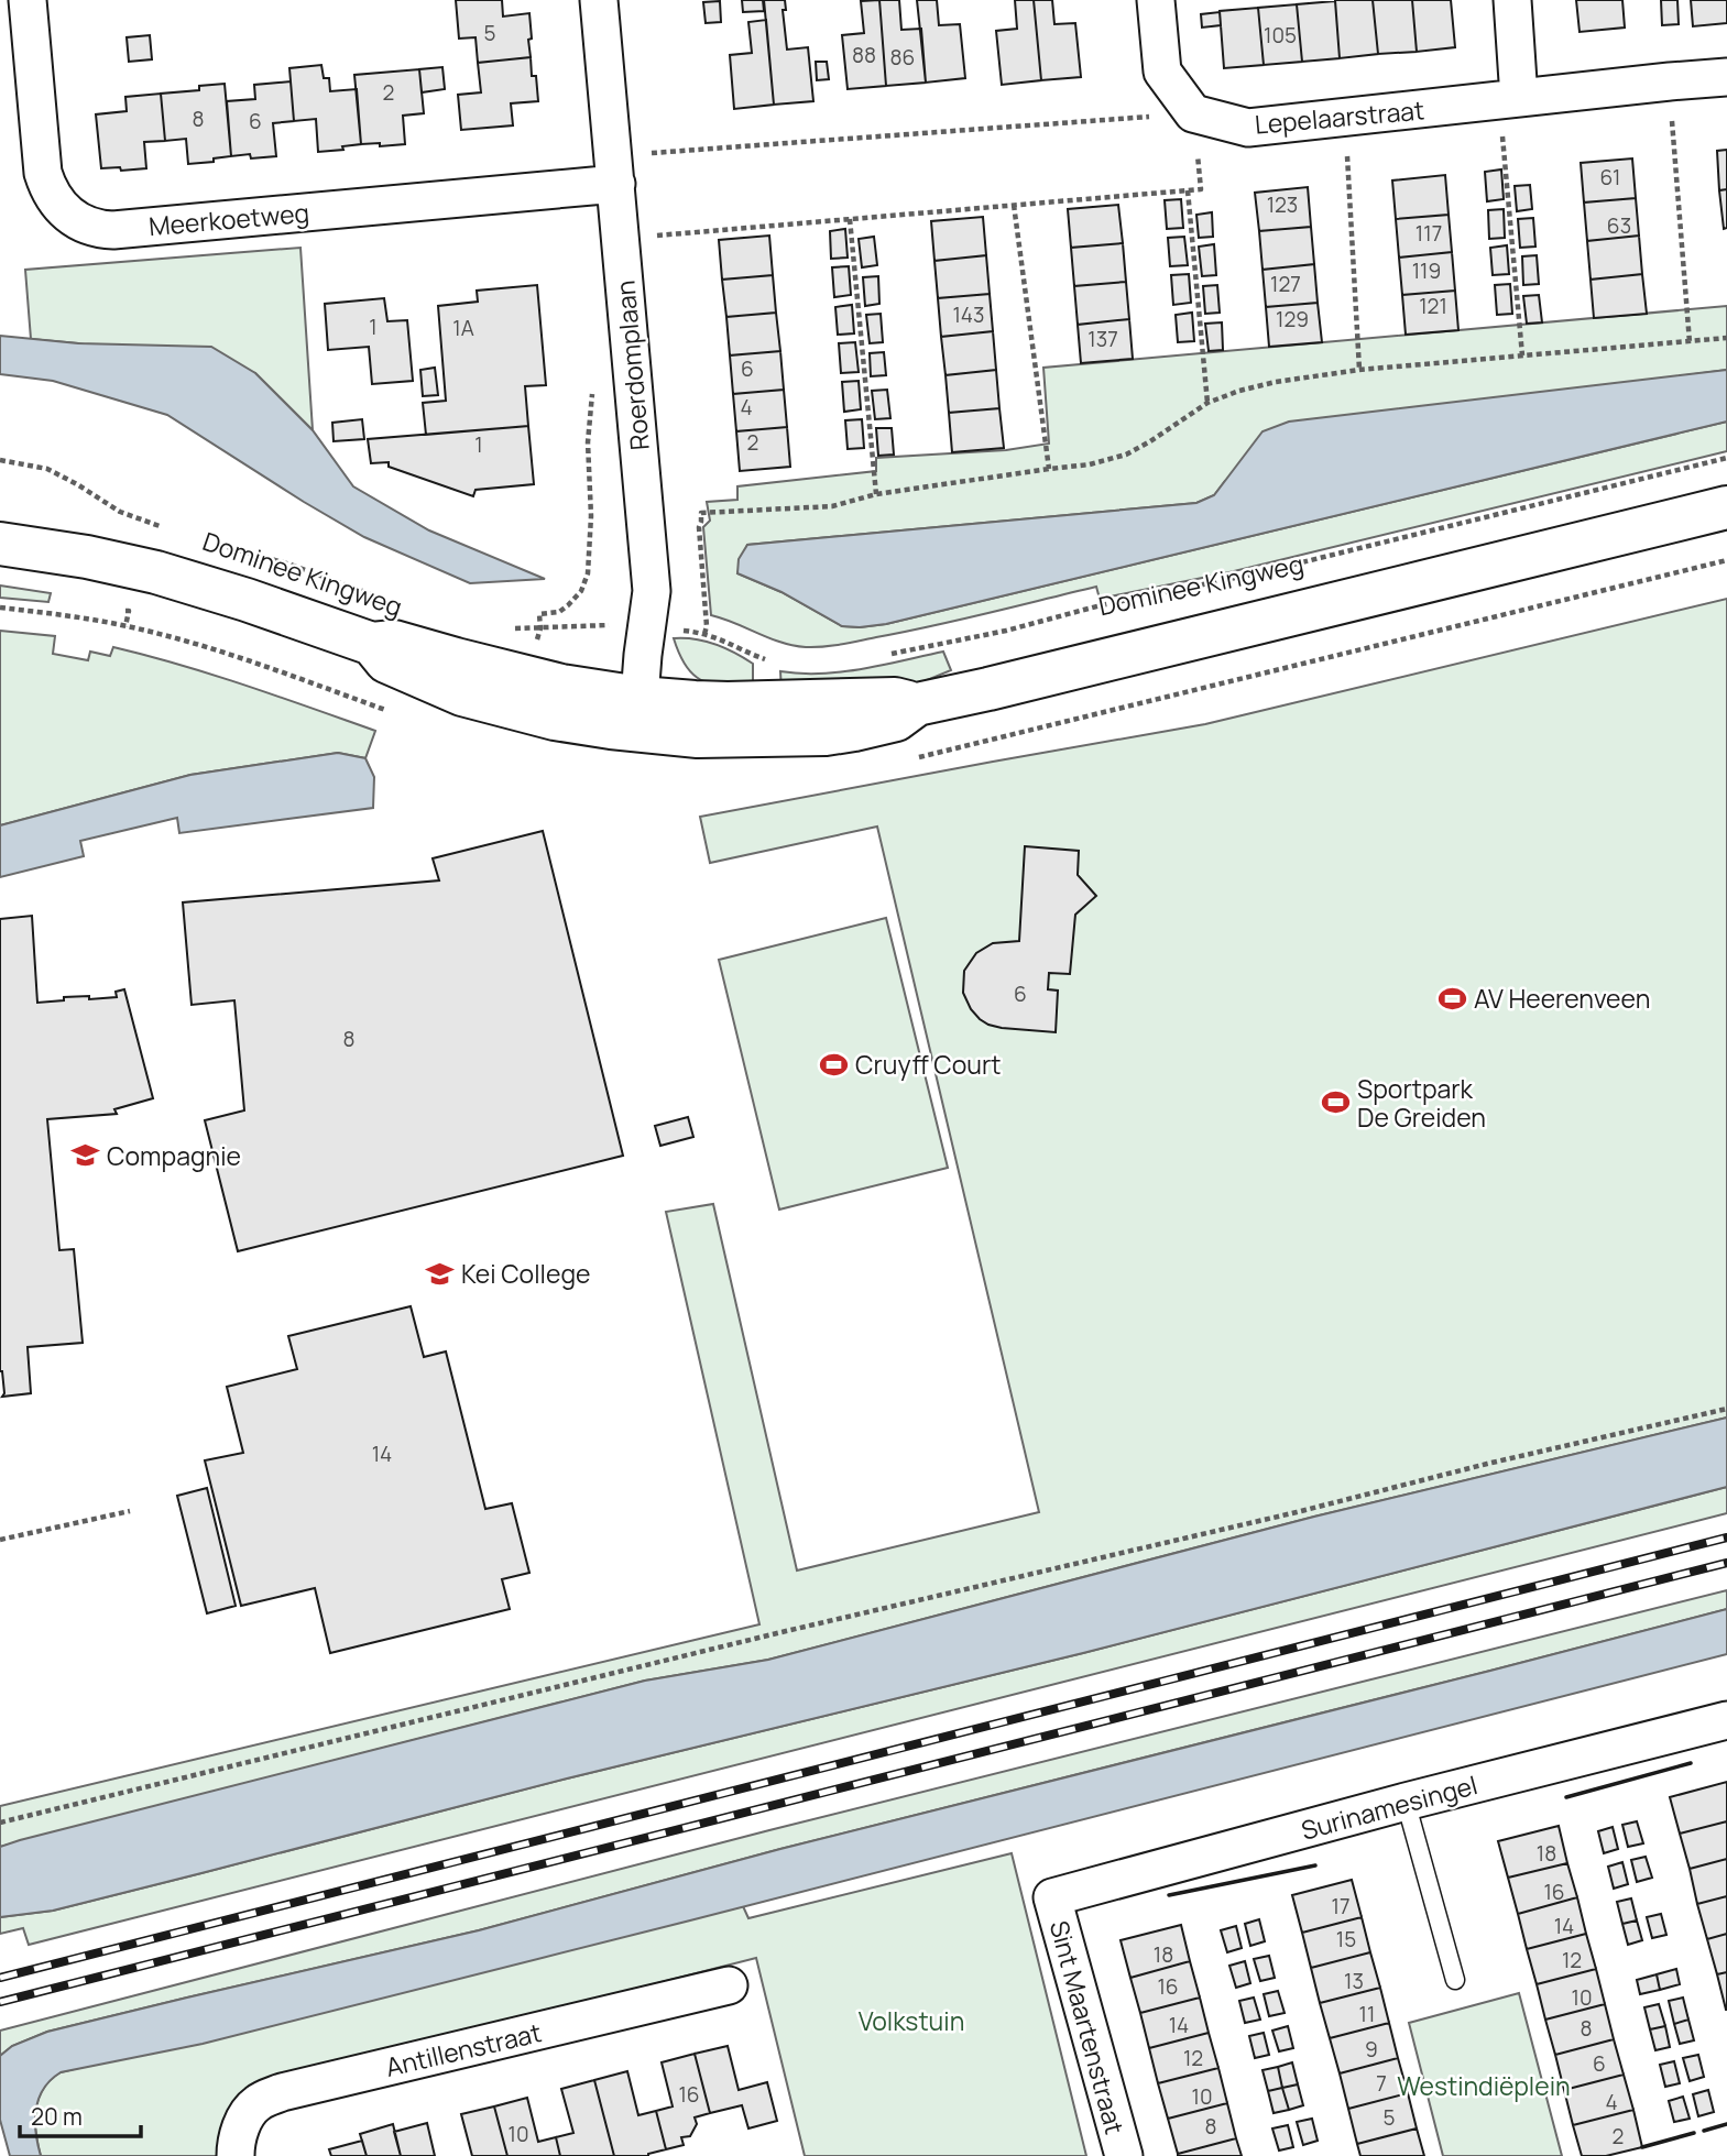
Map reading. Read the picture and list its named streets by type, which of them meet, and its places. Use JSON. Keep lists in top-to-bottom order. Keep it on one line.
{"streets":{"main road":["Dominee Kingweg"],"street":["Lepelaarstraat","Meerkoetweg","Roerdomplaan","Surinamesingel","Sint Maartenstraat","Antillenstraat"]},"crossings":[["Meerkoetweg","Roerdomplaan"],["Roerdomplaan","Dominee Kingweg"],["Surinamesingel","Sint Maartenstraat"]],"parks":["Volkstuin","Westindiëplein"],"places":{"sports":["AV Heerenveen","Cruyff Court","Sportpark De Greiden"],"school or university":["Compagnie","Kei College"]},"house_numbers":["5","105","88","86","2","8","6","61","123","63","117","119","127","121","143","129","1","1A","137","6","4","2","1","6","8","14","18","16","17","14","15","18","12","13","16","10","11","14","8","9","12","6","7","16","10","4","5","8","10","2"],"scale_bar":"20 m"}
